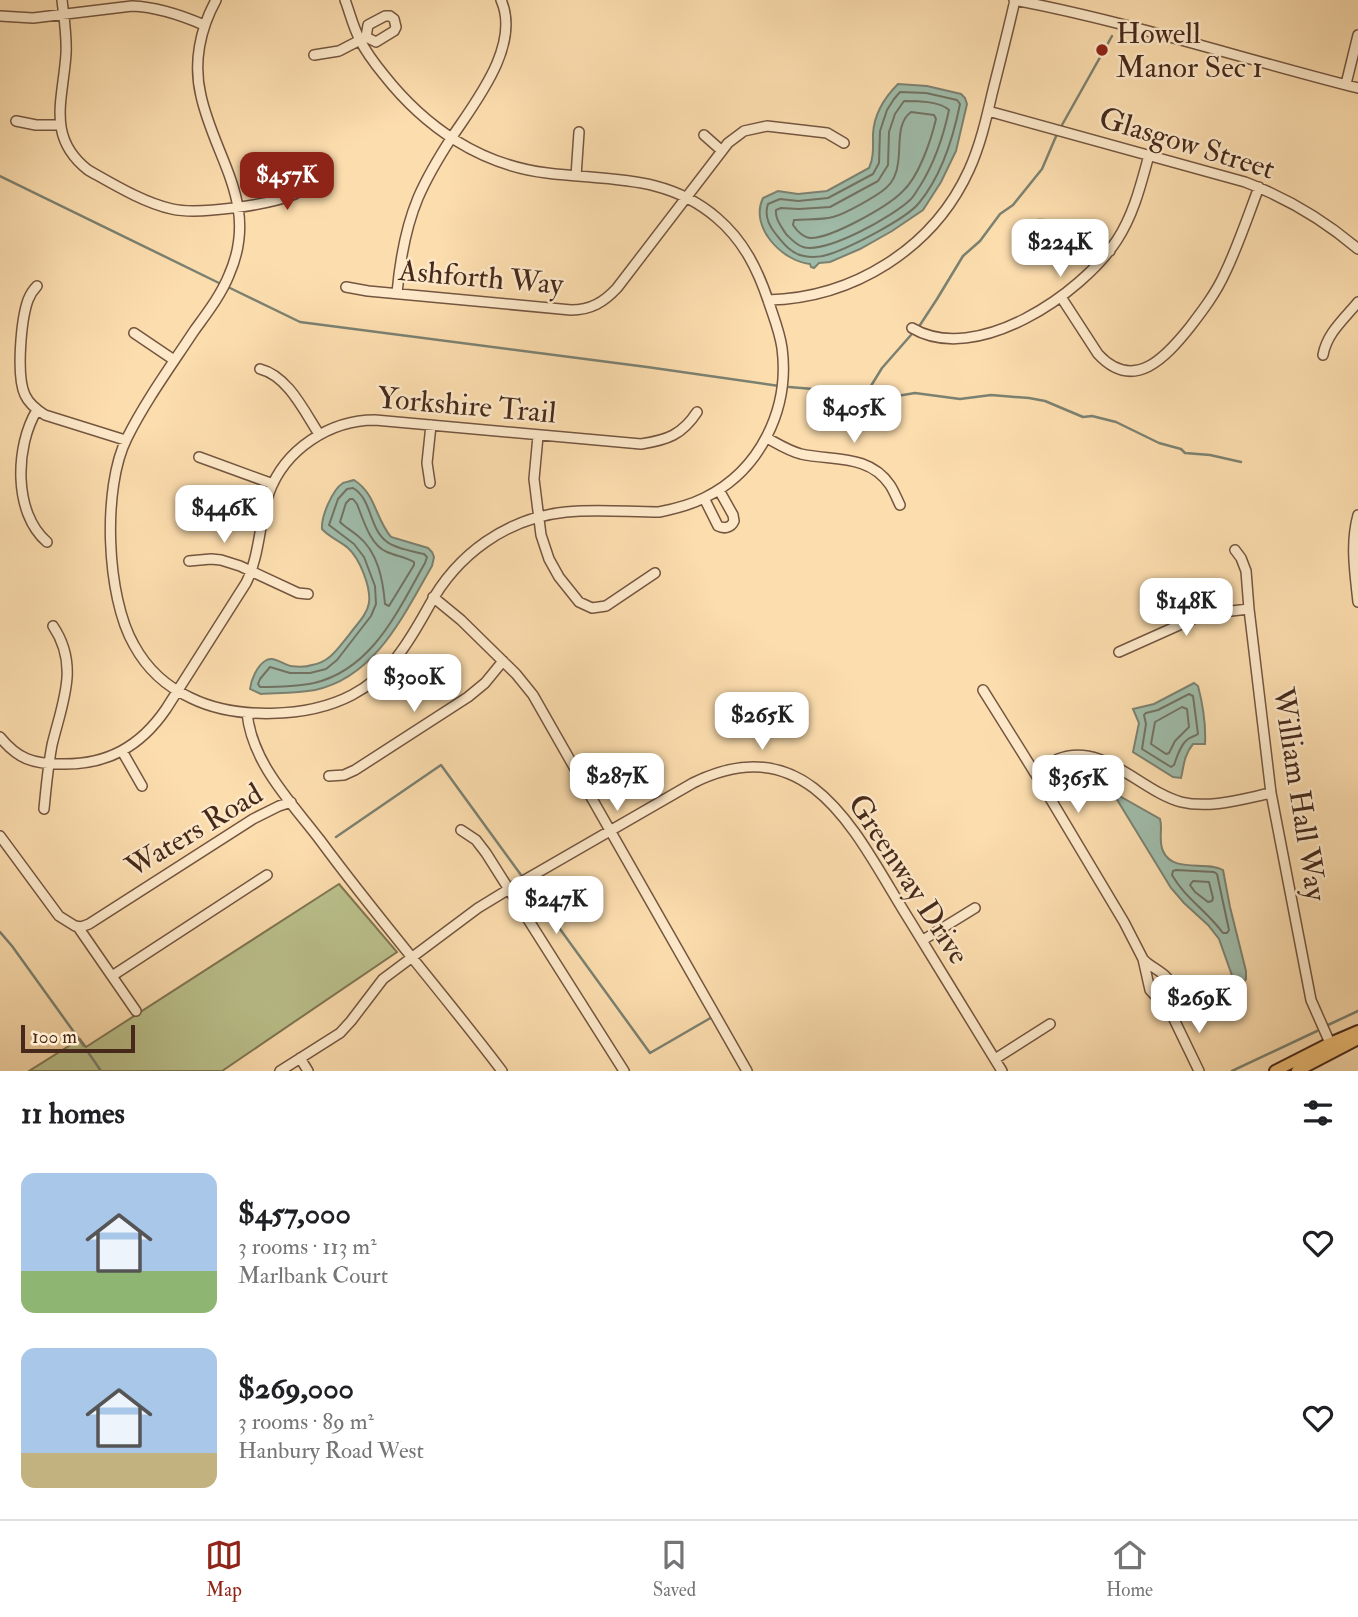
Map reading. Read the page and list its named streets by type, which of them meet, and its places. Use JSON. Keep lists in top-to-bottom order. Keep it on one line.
{"streets":{"street":["Glasgow Street","Ashforth Way","Yorkshire Trail","William Hall Way","Waters Road","Greenway Drive"]},"crossings":[["Waters Road","Greenway Drive"]],"places":["Howell Manor Sec 1"],"scale_bar":"100 m","page":{"price":["$457K","$224K","$405K","$446K","$148K","$300K","$265K","$287K","$365K","$247K","$269K"],"scale":"100 m","heading":"11 homes","list":[{"name":"$457,000","note":"3 rooms · 113 m² · Marlbank Court"},{"name":"$269,000","note":"3 rooms · 89 m² · Hanbury Road West"}],"tabs":["Map","Saved","Home"]}}
